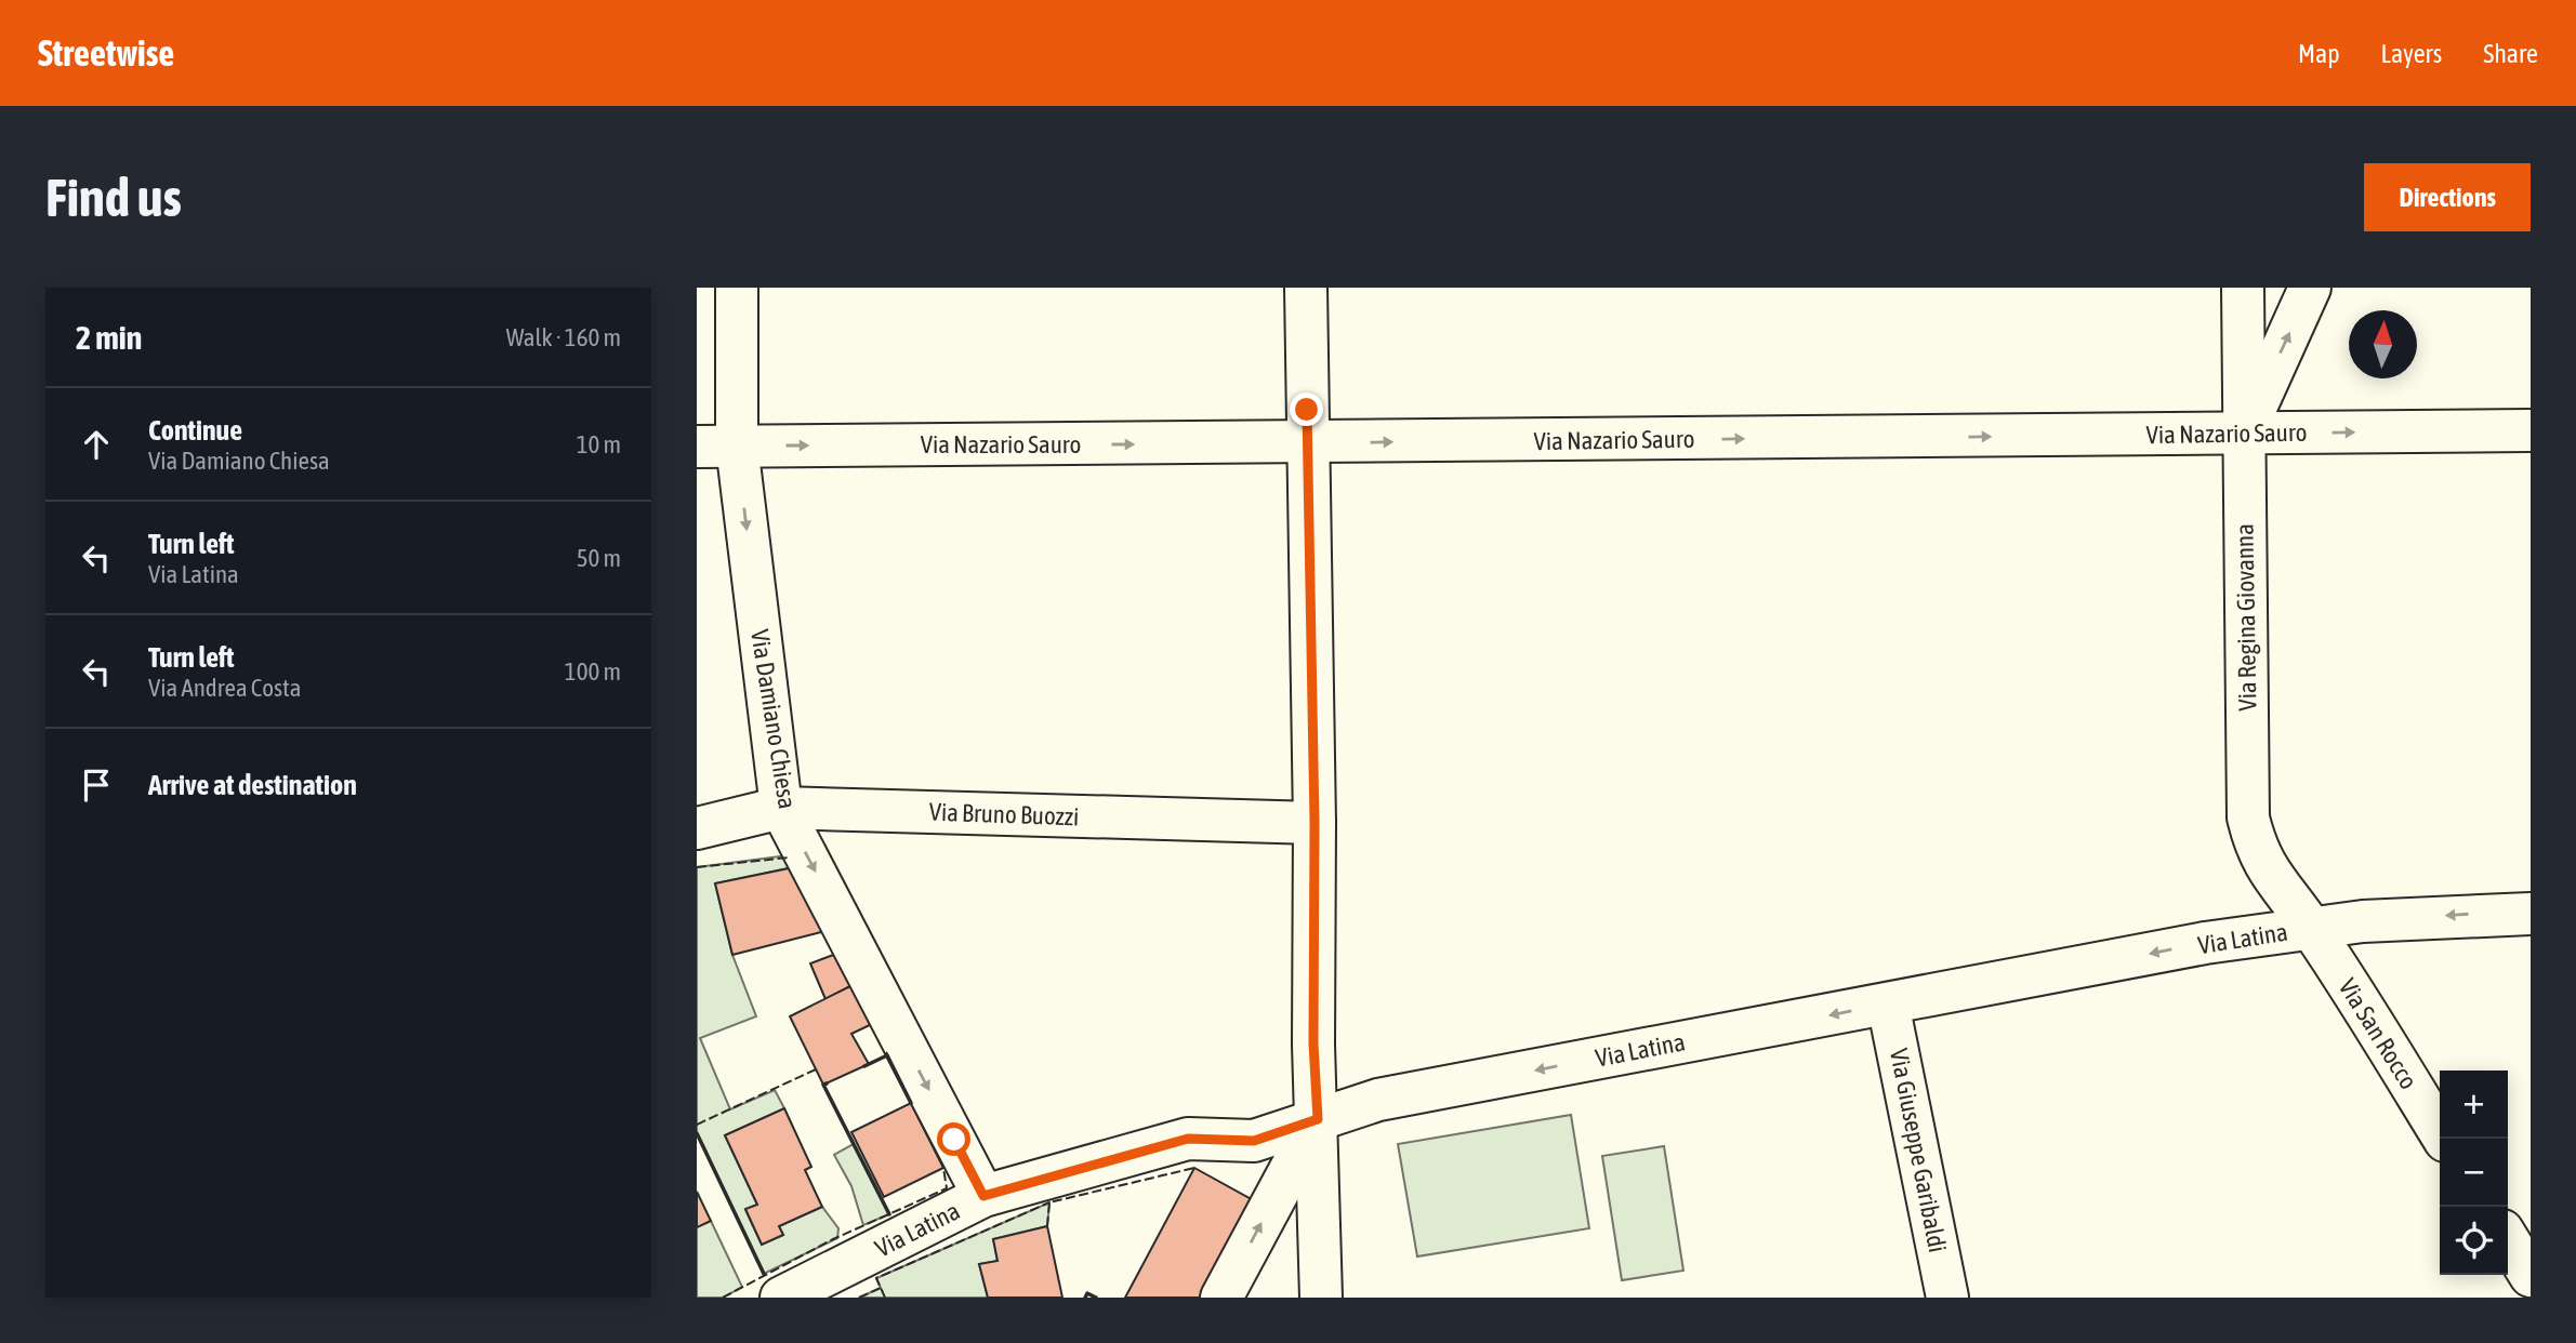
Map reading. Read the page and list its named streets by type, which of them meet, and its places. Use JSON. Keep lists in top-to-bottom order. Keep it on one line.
{"streets":{"street":["Via Nazario Sauro","Via Regina Giovanna","Via Damiano Chiesa","Via Bruno Buozzi","Via Latina","Via San Rocco","Via Giuseppe Garibaldi"]},"crossings":[["Via Nazario Sauro","Via Regina Giovanna"],["Via Nazario Sauro","Via Damiano Chiesa"],["Via Regina Giovanna","Via Latina"],["Via Regina Giovanna","Via San Rocco"],["Via Damiano Chiesa","Via Bruno Buozzi"],["Via Damiano Chiesa","Via Latina"],["Via Latina","Via San Rocco"],["Via Latina","Via Giuseppe Garibaldi"]],"one_way":["Via Nazario Sauro","Via Damiano Chiesa","Via Latina"],"north":"top","page":{"header":"Streetwise","nav":["Map","Layers","Share"],"buttons":"Directions","title":"Find us","heading":["2 min","Walk · 160 m"],"list":[["Continue","Via Damiano Chiesa","10 m"],["Turn left","Via Latina","50 m"],["Turn left","Via Andrea Costa","100 m"],"Arrive at destination"],"map_buttons":["+","−"]}}
